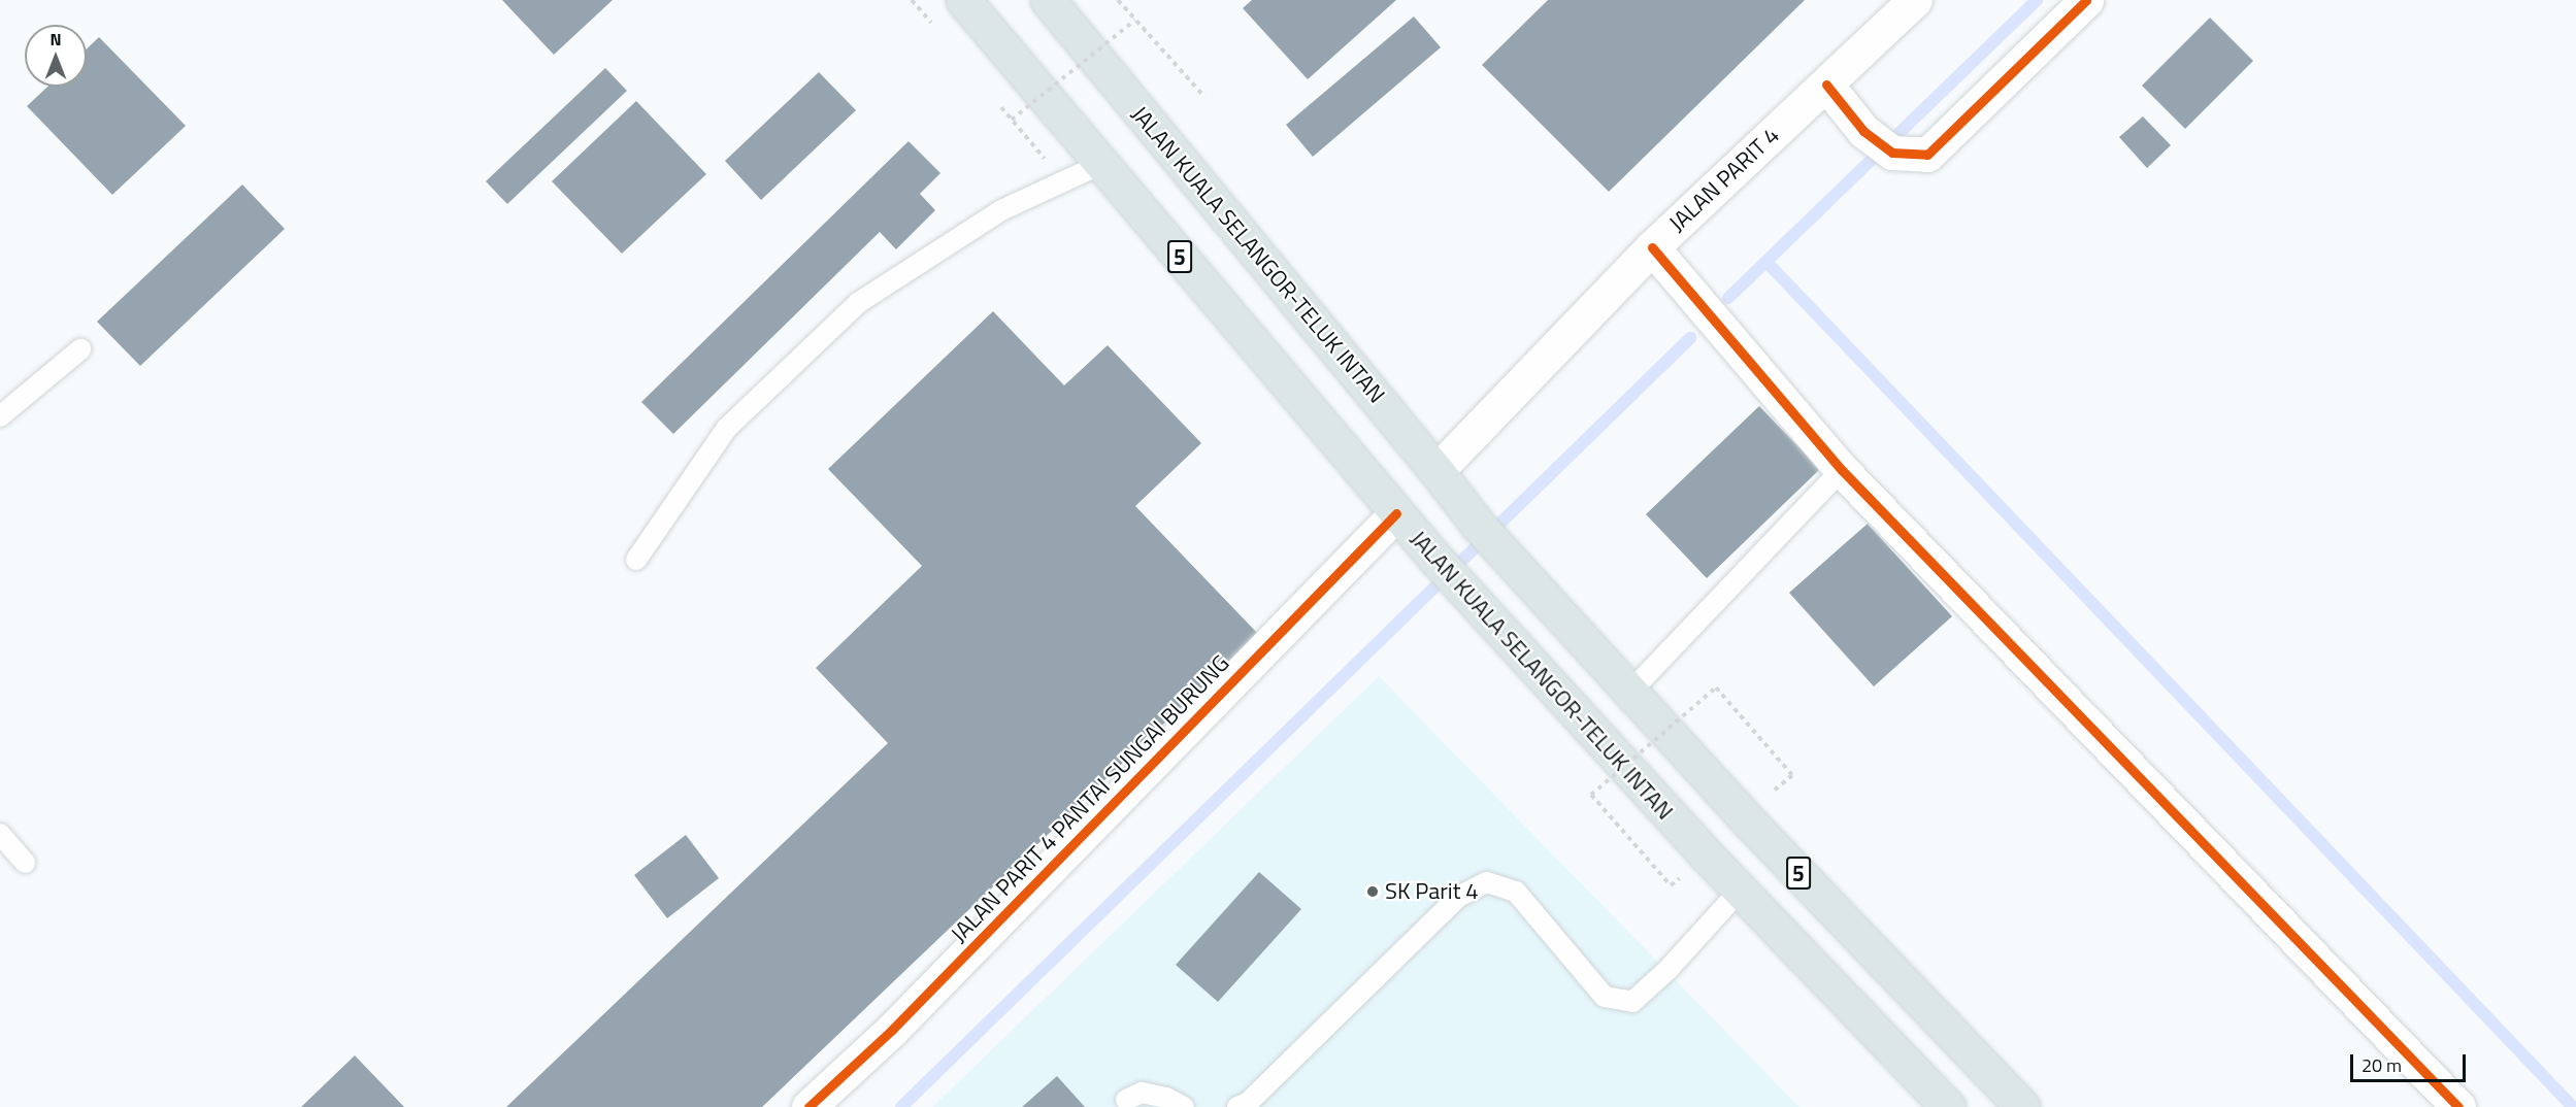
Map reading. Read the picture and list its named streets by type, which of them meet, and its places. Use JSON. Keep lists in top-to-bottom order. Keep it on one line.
{"streets":{"highway":["JALAN KUALA SELANGOR-TELUK INTAN","5"],"street":["JALAN PARIT 4","JALAN PARIT 4 PANTAI SUNGAI BURUNG"]},"crossings":[["JALAN PARIT 4","JALAN KUALA SELANGOR-TELUK INTAN"],["JALAN KUALA SELANGOR-TELUK INTAN","JALAN PARIT 4 PANTAI SUNGAI BURUNG"]],"places":["SK Parit 4"],"scale_bar":"20 m","north":"top"}
